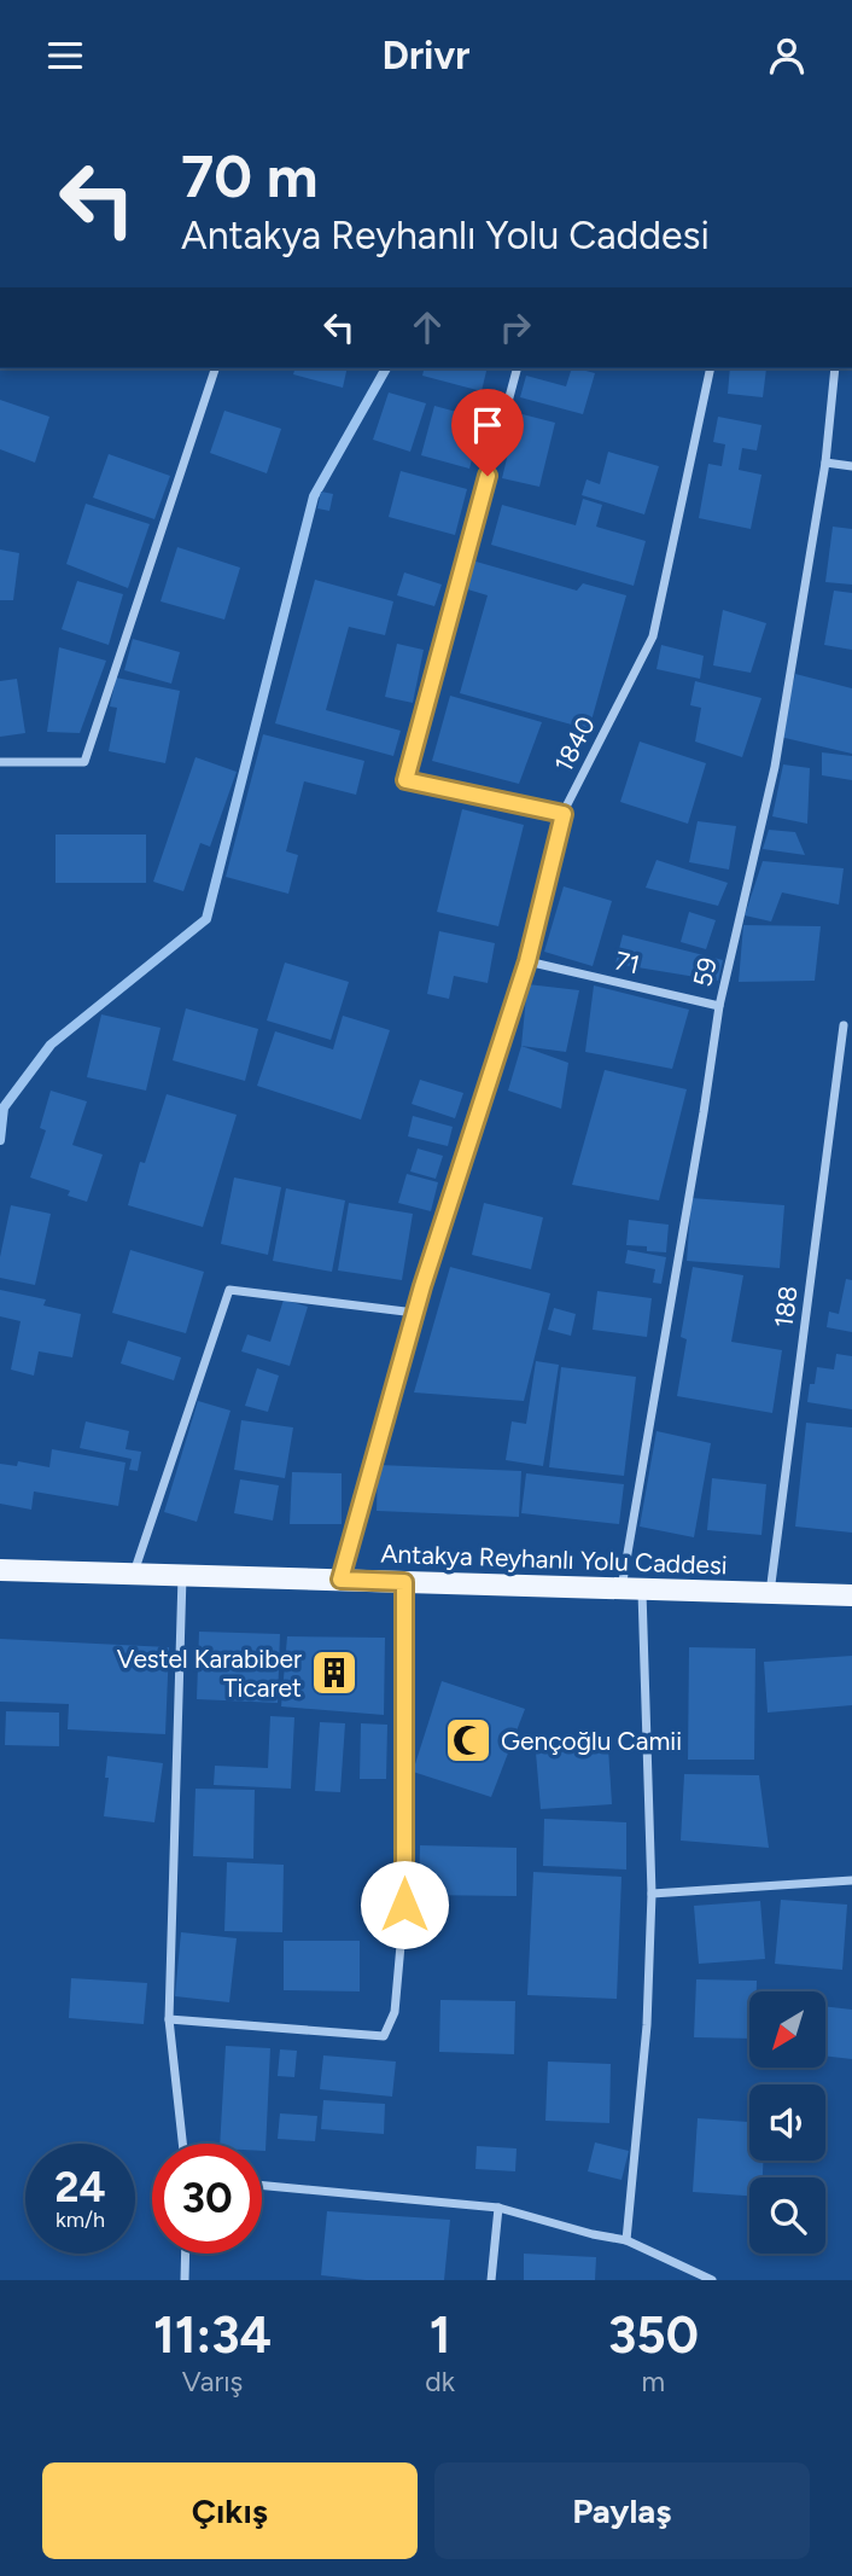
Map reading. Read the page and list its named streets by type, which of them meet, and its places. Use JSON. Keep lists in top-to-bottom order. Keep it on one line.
{"streets":{"main road":["Antakya Reyhanlı Yolu Caddesi"],"street":["1840","71","59","188"]},"crossings":[["1840","71"],["1840","Antakya Reyhanlı Yolu Caddesi"],["71","59"],["59","Antakya Reyhanlı Yolu Caddesi"],["188","Antakya Reyhanlı Yolu Caddesi"]],"places":{"building":["Vestel Karabiber Ticaret"],"mosque":["Gençoğlu Camii"]},"north":"bottom left","page":{"header":"Drivr","turn":["70 m","Antakya Reyhanlı Yolu Caddesi"],"speed":"24 km/h","limit":"30","eta":["11:34","Varış","1","dk","350","m"],"buttons":["Çıkış","Paylaş"]}}
